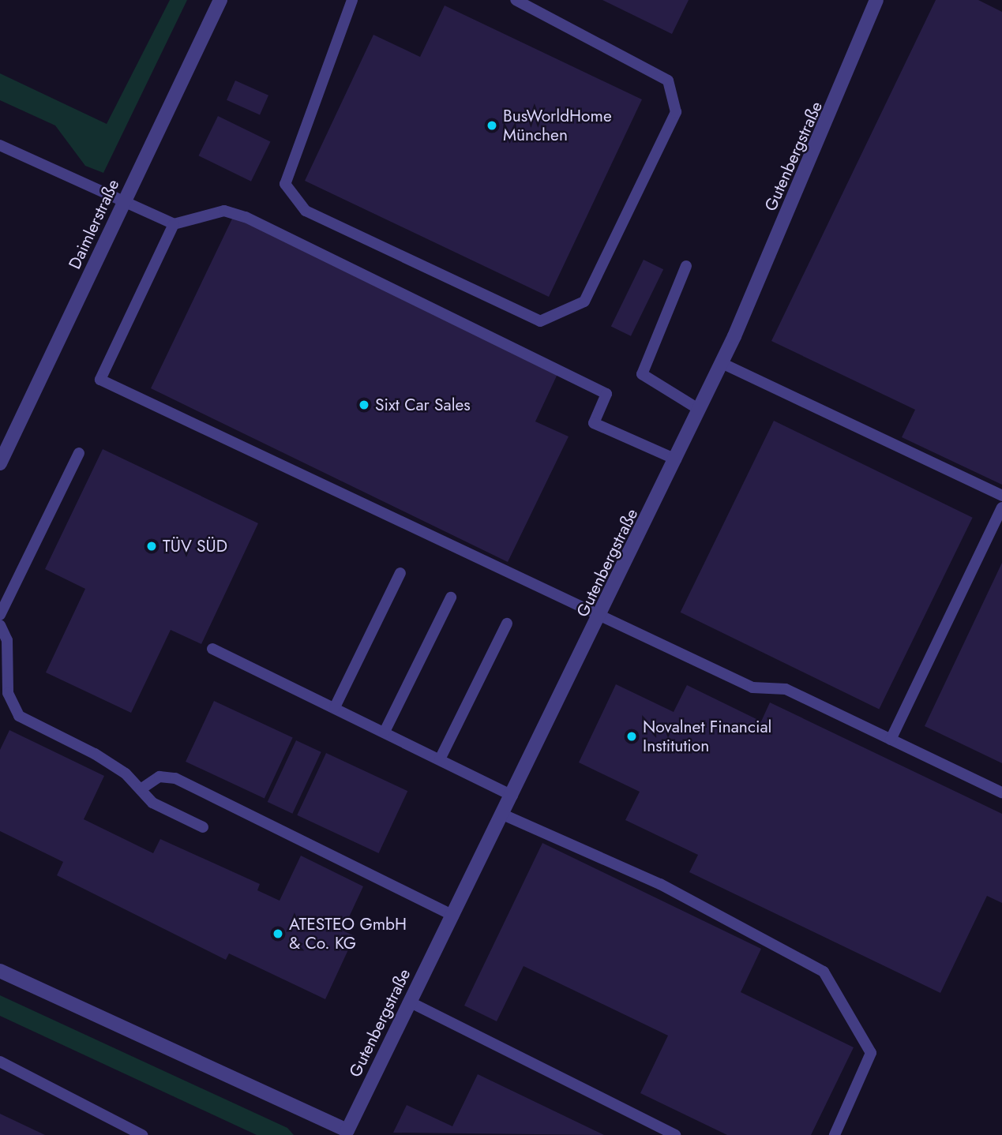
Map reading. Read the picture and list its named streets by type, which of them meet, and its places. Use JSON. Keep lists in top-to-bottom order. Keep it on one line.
{"streets":{"street":["Gutenbergstraße","Daimlerstraße"]},"places":["BusWorldHome München","Sixt Car Sales","TÜV SÜD","Novalnet Financial Institution","ATESTEO GmbH & Co. KG"]}
